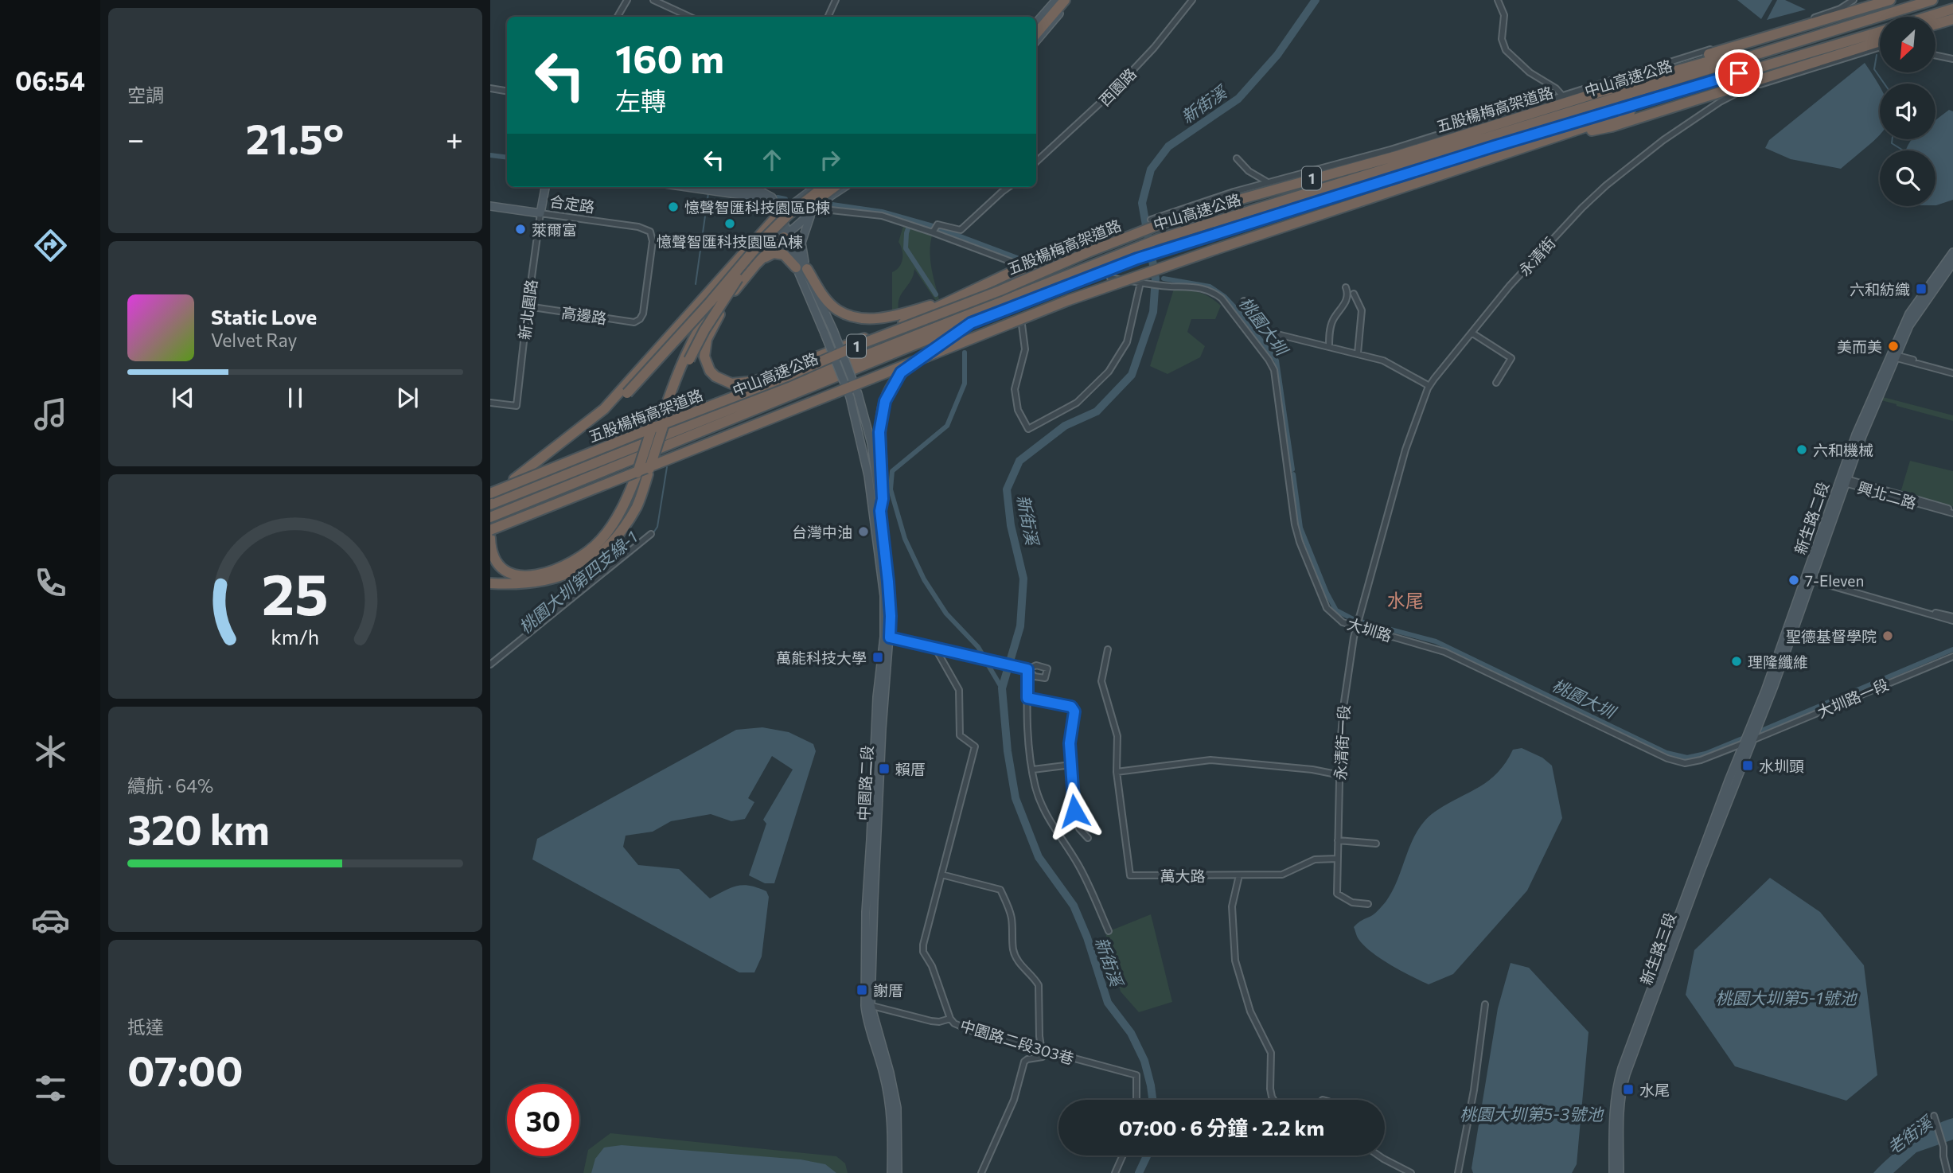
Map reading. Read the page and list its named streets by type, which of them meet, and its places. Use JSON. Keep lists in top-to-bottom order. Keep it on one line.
{"streets":{"highway":["中山高速公路","五股楊梅高架道路","1"],"main road":["合定路","新生路二段","中園路二段","新生路三段"],"street":["西園路","永清街","新北園路","高邊路","興北二路","大圳路","大圳路一段","永清街一段","萬大路","中園路二段303巷"]},"crossings":[["中山高速公路","五股楊梅高架道路"],["中山高速公路","1"],["合定路","新北園路"],["合定路","高邊路"],["永清街","大圳路"],["永清街","永清街一段"],["新北園路","高邊路"],["興北二路","新生路二段"],["新生路二段","大圳路"],["新生路二段","大圳路一段"],["新生路二段","新生路三段"],["大圳路","永清街一段"],["大圳路","新生路三段"],["大圳路一段","新生路三段"],["永清街一段","萬大路"],["中園路二段","中園路二段303巷"]],"districts":["水尾"],"water":["新街溪","桃園大圳","桃園大圳第四支線-1","桃園大圳第5-1號池","桃園大圳第5-3號池","老街溪"],"places":{"other":["憶聲智匯科技園區B棟","憶聲智匯科技園區A棟","萊爾富","美而美","六和機械","台灣中油","7-Eleven","聖德基督學院","理隆纖維"],"transit":["六和紡織","萬能科技大學","水圳頭","賴厝","謝厝","水尾"]},"north":"bottom left","page":{"tabs":"06:54","tile":["空調",["續航 · 64%","320 km"],["抵達","07:00"]],"turn":["160 m","左轉"],"heat":["−","21.5°","+"],"song":["Static Love","Velvet Ray"],"limit":"30","trip":"07:00 · 6 分鐘 · 2.2 km","gauge":["25","km/h"]}}
